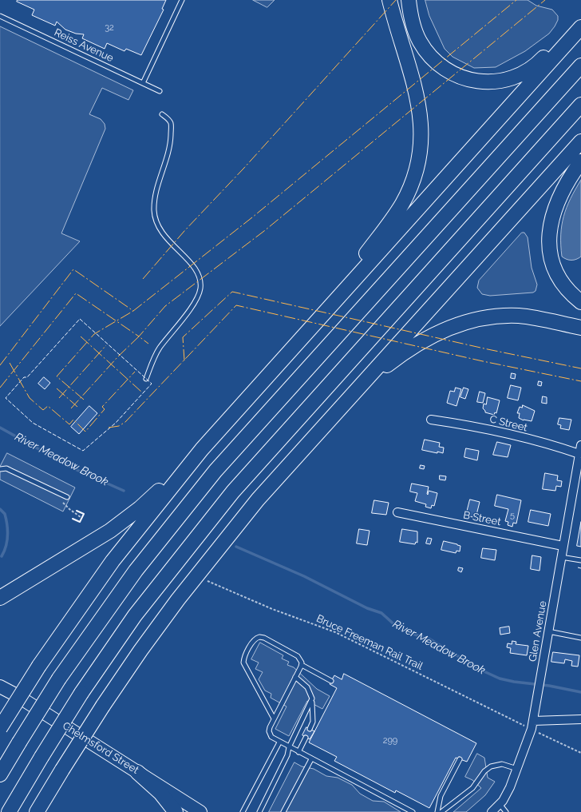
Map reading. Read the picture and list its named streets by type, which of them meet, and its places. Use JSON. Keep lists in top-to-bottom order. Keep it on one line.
{"streets":{"main road":["Chelmsford Street"],"street":["C Street","B Street","Glen Avenue"],"lane":["Reiss Avenue"],"path":["Bruce Freeman Rail Trail"]},"crossings":[["C Street","Glen Avenue"],["B Street","Glen Avenue"]],"water":["River Meadow Brook"],"house_numbers":["32","5","299"]}
